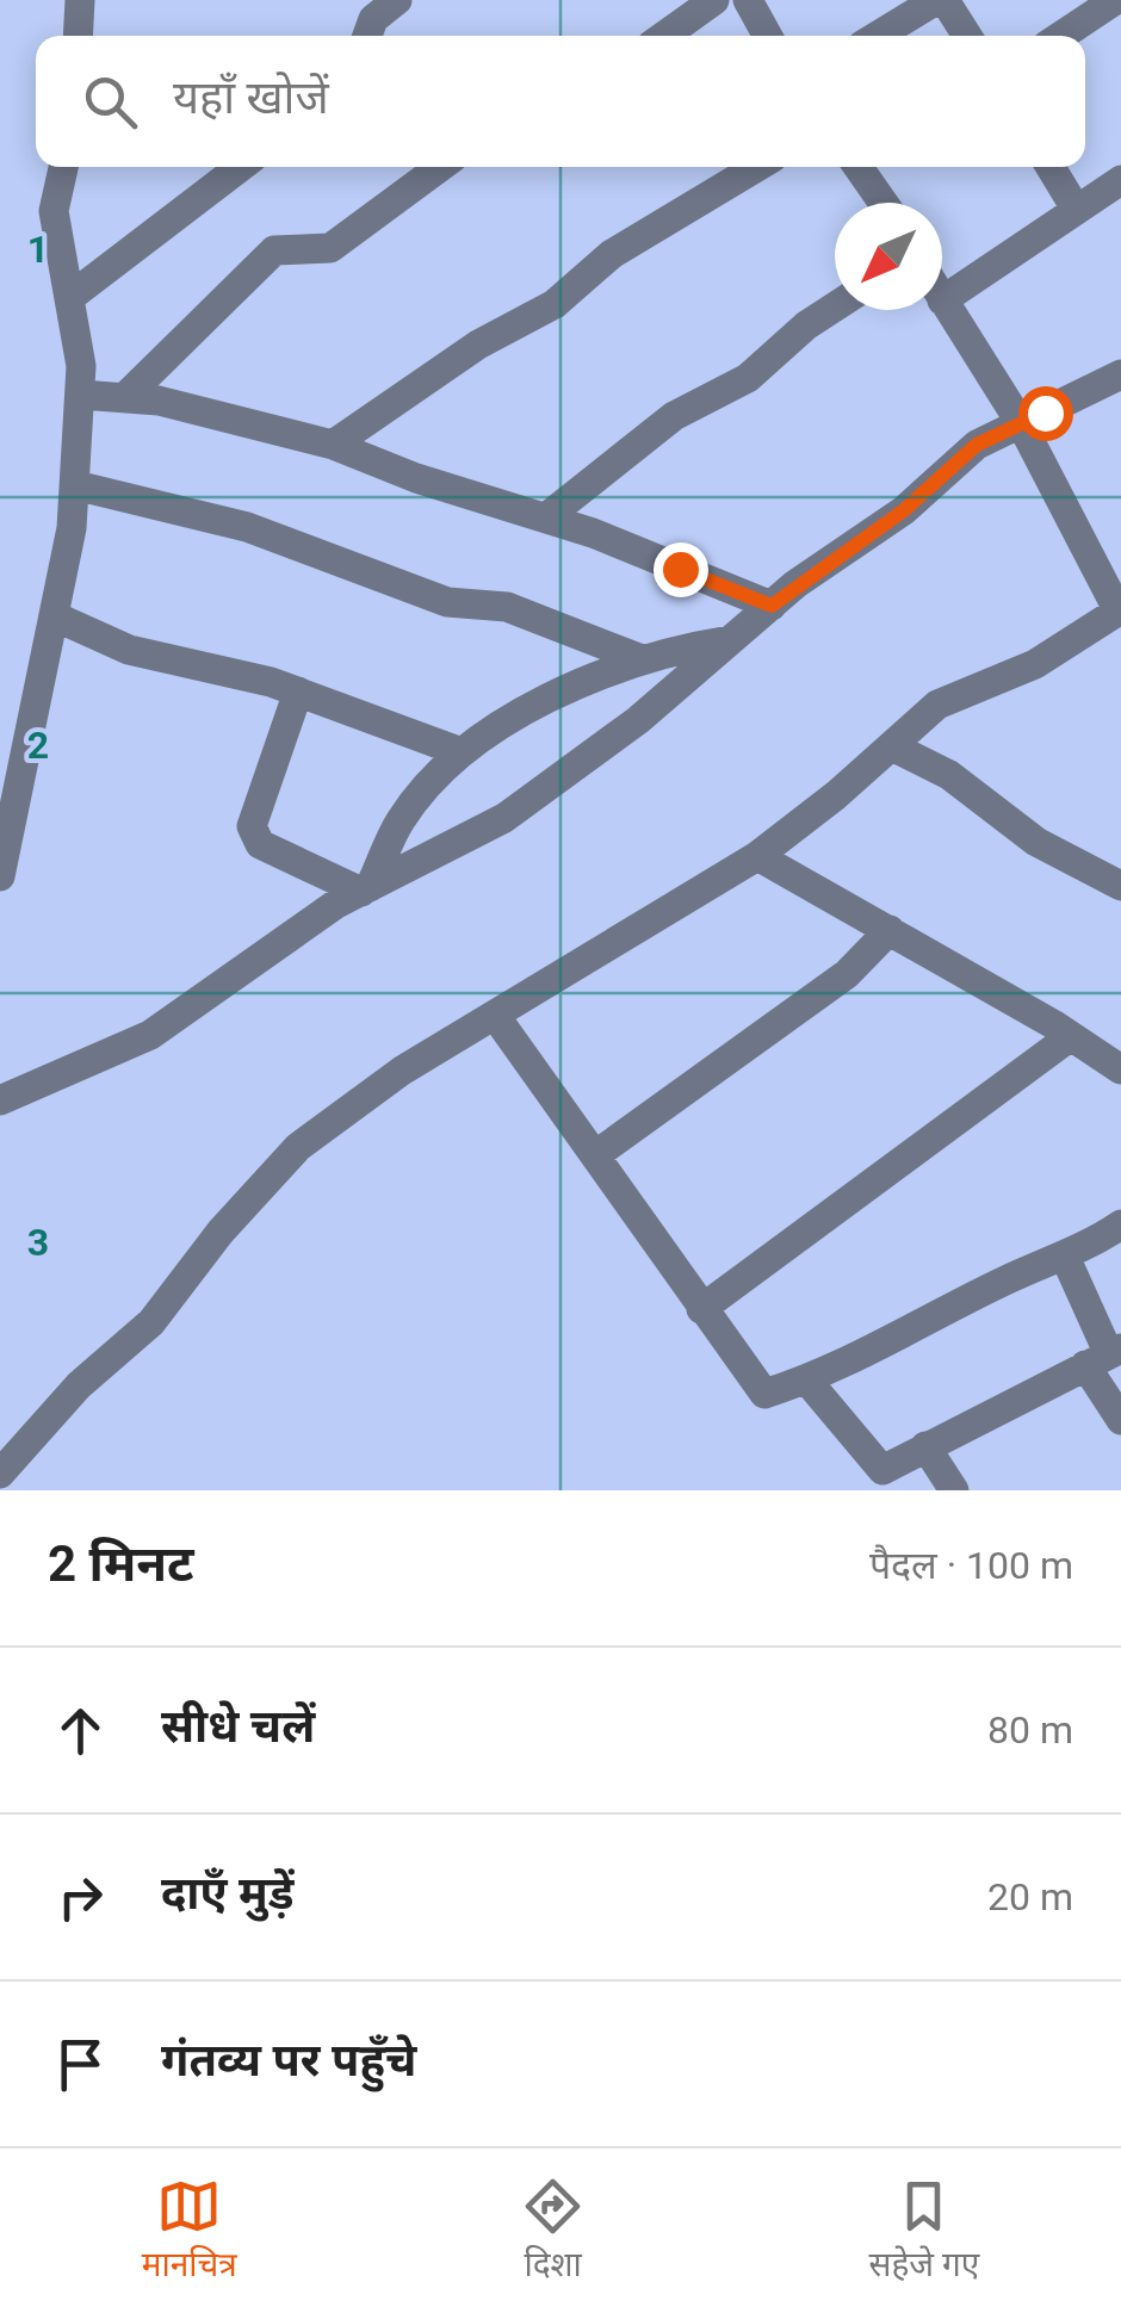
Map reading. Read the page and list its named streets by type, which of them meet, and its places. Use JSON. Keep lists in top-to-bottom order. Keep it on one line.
{"north":"bottom left","page":{"search":"यहाँ खोजें","heading":["2 मिनट","पैदल · 100 m"],"list":[["सीधे चलें","80 m"],["दाएँ मुड़ें","20 m"],"गंतव्य पर पहुँचे"],"nav":["मानचित्र","दिशा","सहेजे गए"]},"grid":{"rows":["1","2","3"]}}
